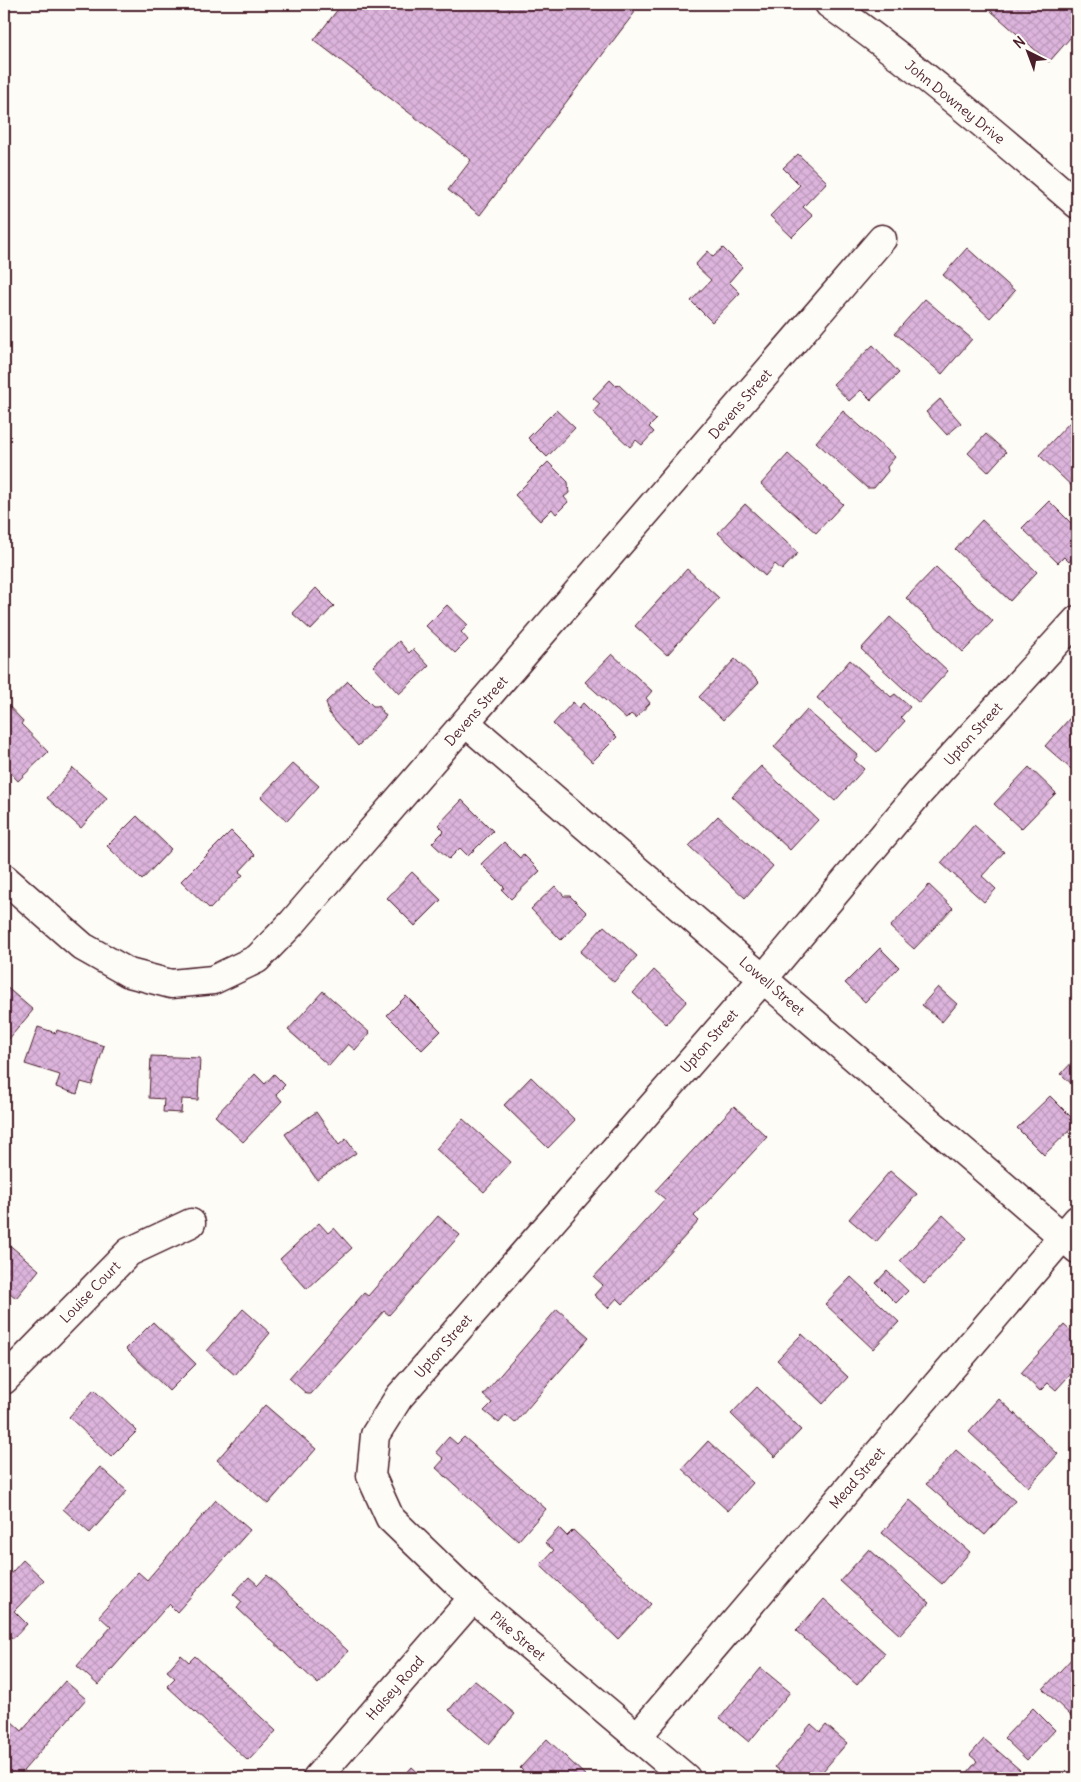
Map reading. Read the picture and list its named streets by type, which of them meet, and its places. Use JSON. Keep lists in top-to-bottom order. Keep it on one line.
{"streets":{"street":["John Downey Drive","Devens Street","Upton Street","Lowell Street","Louise Court","Mead Street","Pike Street","Halsey Road"]},"crossings":[["Devens Street","Lowell Street"],["Upton Street","Lowell Street"],["Upton Street","Pike Street"],["Lowell Street","Mead Street"],["Mead Street","Pike Street"],["Pike Street","Halsey Road"]],"north":"top left"}
